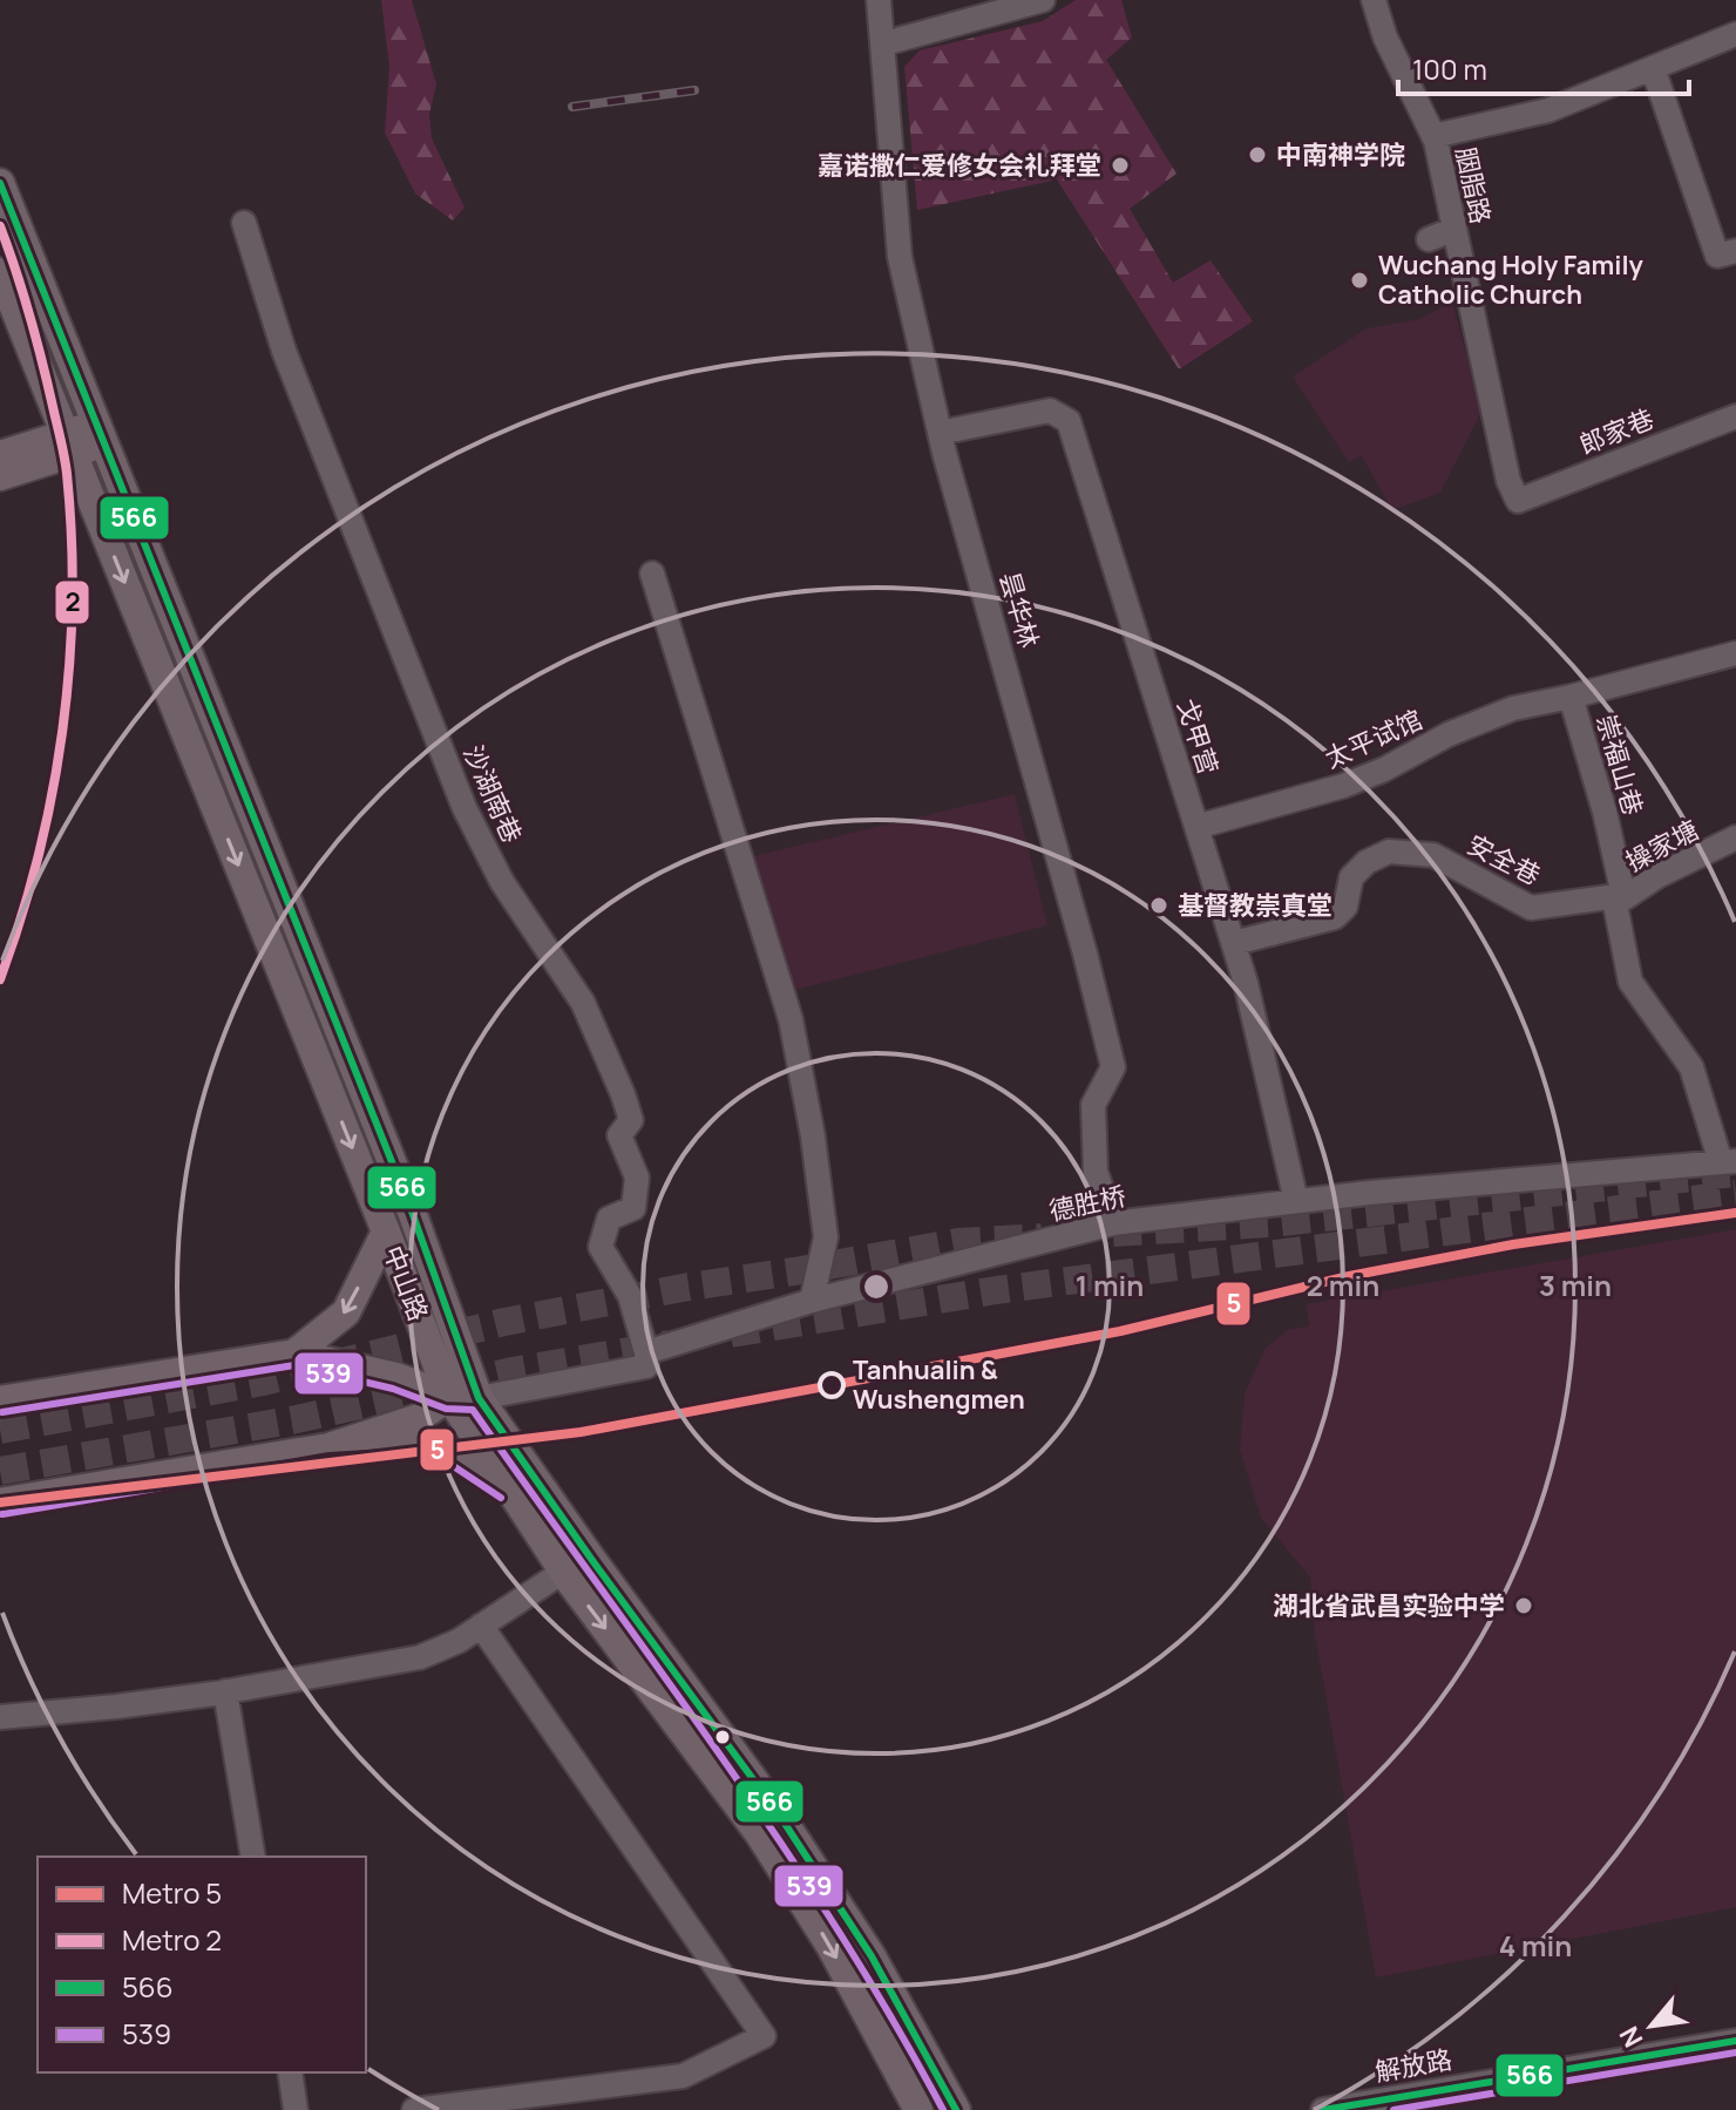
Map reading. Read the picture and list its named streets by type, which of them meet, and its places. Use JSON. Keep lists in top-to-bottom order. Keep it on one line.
{"streets":{"main road":["中山路"],"street":["胭脂路","郎家巷","昙华林","戈甲营","太平试馆","崇福山巷","沙湖南巷","操家塘","安全巷","德胜桥","解放路"]},"crossings":[["胭脂路","郎家巷"],["昙华林","戈甲营"],["昙华林","德胜桥"],["戈甲营","太平试馆"],["戈甲营","安全巷"],["戈甲营","德胜桥"],["太平试馆","崇福山巷"],["崇福山巷","操家塘"],["崇福山巷","安全巷"],["沙湖南巷","德胜桥"],["操家塘","安全巷"],["德胜桥","中山路"]],"places":["中南神学院","嘉诺撒仁爱修女会礼拜堂","Wuchang Holy Family Catholic Church","基督教崇真堂","Tanhualin & Wushengmen","湖北省武昌实验中学"],"lines":["transit line 566","metro line 2","metro line 5","transit line 539"],"legend":["Metro 5","Metro 2","566","539"],"scale_bar":"100 m","north":"bottom left","rings":["1 min","2 min","3 min","4 min"]}
